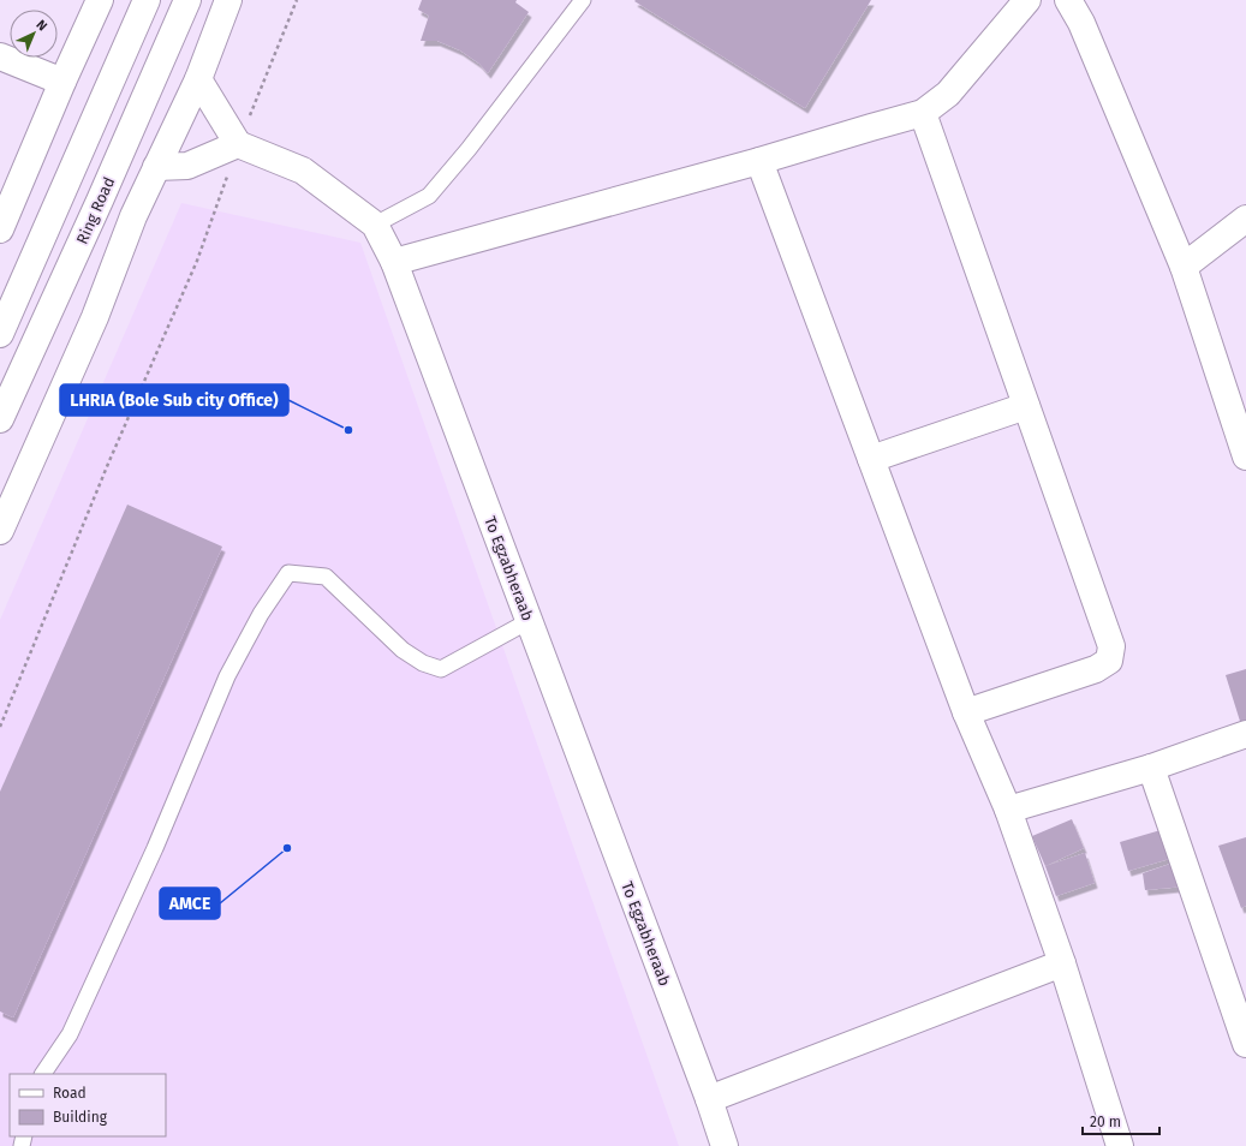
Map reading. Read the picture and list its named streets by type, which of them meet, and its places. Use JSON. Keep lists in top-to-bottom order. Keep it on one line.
{"streets":{"main road":["Ring Road","To Egzabheraab"]},"places":["LHRIA (Bole Sub city Office)","AMCE"],"legend":["Road","Building"],"scale_bar":"20 m","north":"top right"}
